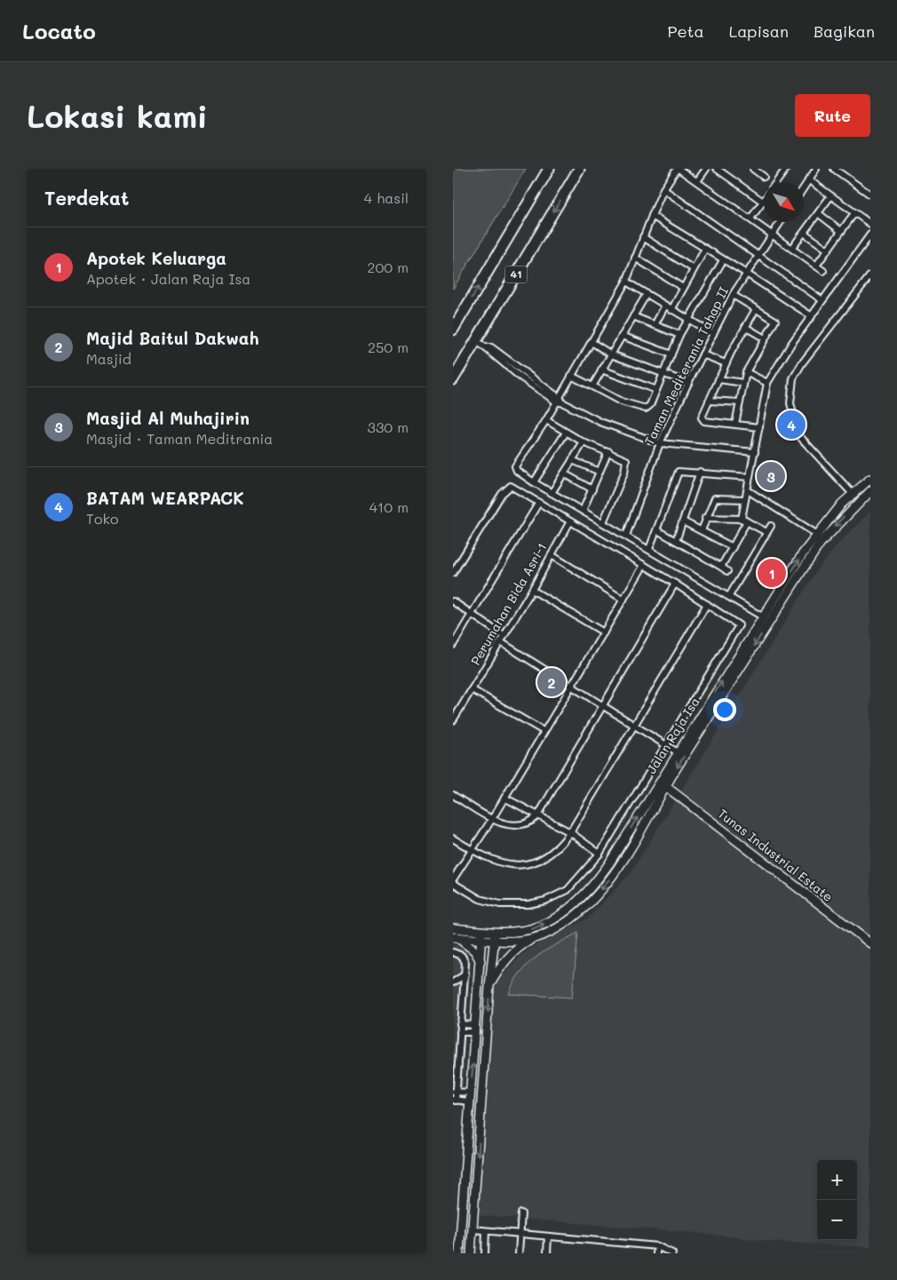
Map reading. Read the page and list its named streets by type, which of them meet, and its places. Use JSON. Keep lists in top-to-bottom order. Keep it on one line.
{"streets":{"highway":["41"],"main road":["Jalan Raja Isa","Tunas Industrial Estate"],"street":["Taman Mediterania Tahap II","Perumahan Bida Asri-1"]},"crossings":[["Jalan Raja Isa","Tunas Industrial Estate"]],"north":"bottom right","page":{"header":"Locato","nav":["Peta","Lapisan","Bagikan"],"buttons":"Rute","title":"Lokasi kami","heading":["Terdekat","4 hasil"],"list":[{"mark":"1","name":"Apotek Keluarga","note":"Apotek · Jalan Raja Isa","value":"200 m"},{"mark":"2","name":"Majid Baitul Dakwah","note":"Masjid","value":"250 m"},{"mark":"3","name":"Masjid Al Muhajirin","note":"Masjid · Taman Meditrania","value":"330 m"},{"mark":"4","name":"BATAM WEARPACK","note":"Toko","value":"410 m"}],"pins":["4","3","1","2"],"map_buttons":["+","−"]}}
